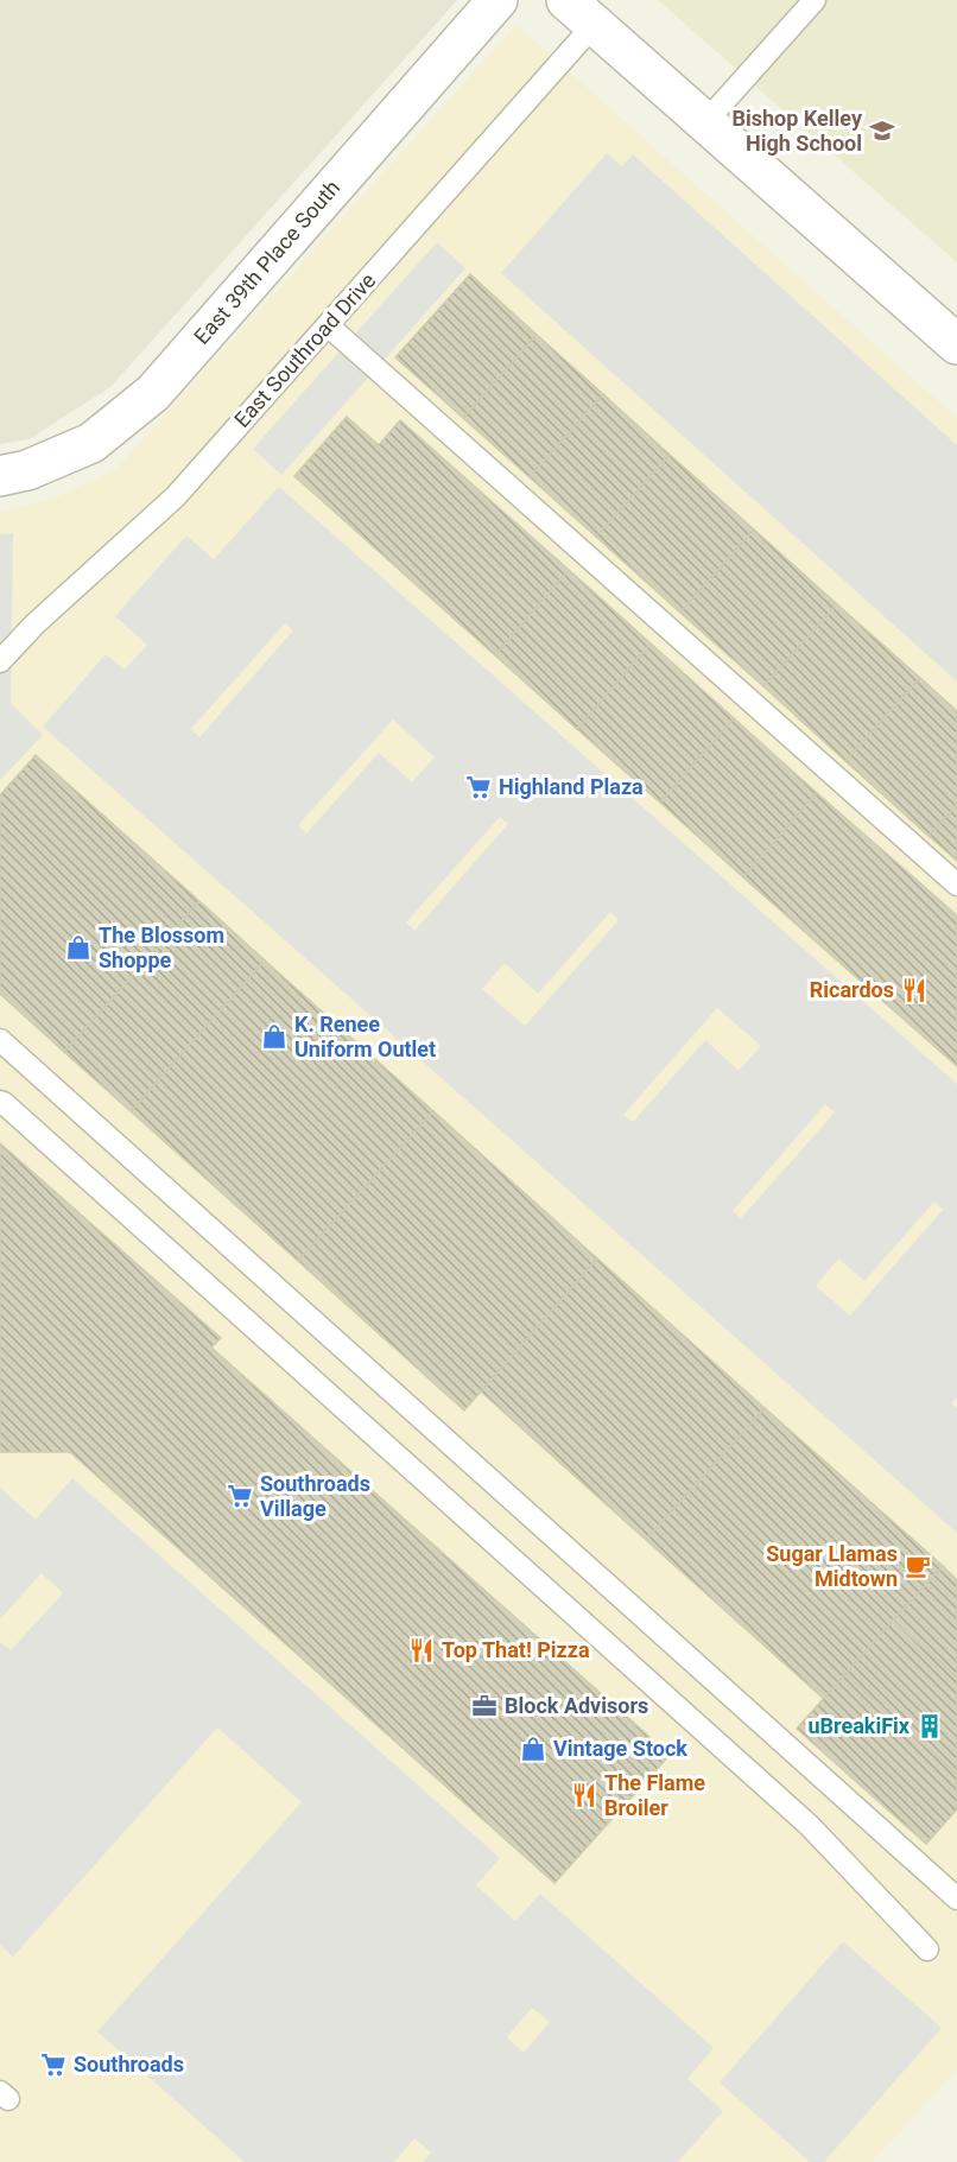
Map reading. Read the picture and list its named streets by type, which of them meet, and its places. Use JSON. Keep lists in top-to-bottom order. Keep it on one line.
{"streets":{"street":["East 39th Place South"],"lane":["East Southroad Drive"]},"places":{"school or university":["Bishop Kelley High School"],"supermarket":["Highland Plaza","Southroads Village","Southroads"],"shop":["The Blossom Shoppe","K. Renee Uniform Outlet","Vintage Stock"],"restaurant":["Ricardos","Top That! Pizza","The Flame Broiler"],"cafe":["Sugar Llamas Midtown"],"office":["Block Advisors"],"building":["uBreakiFix"]}}
